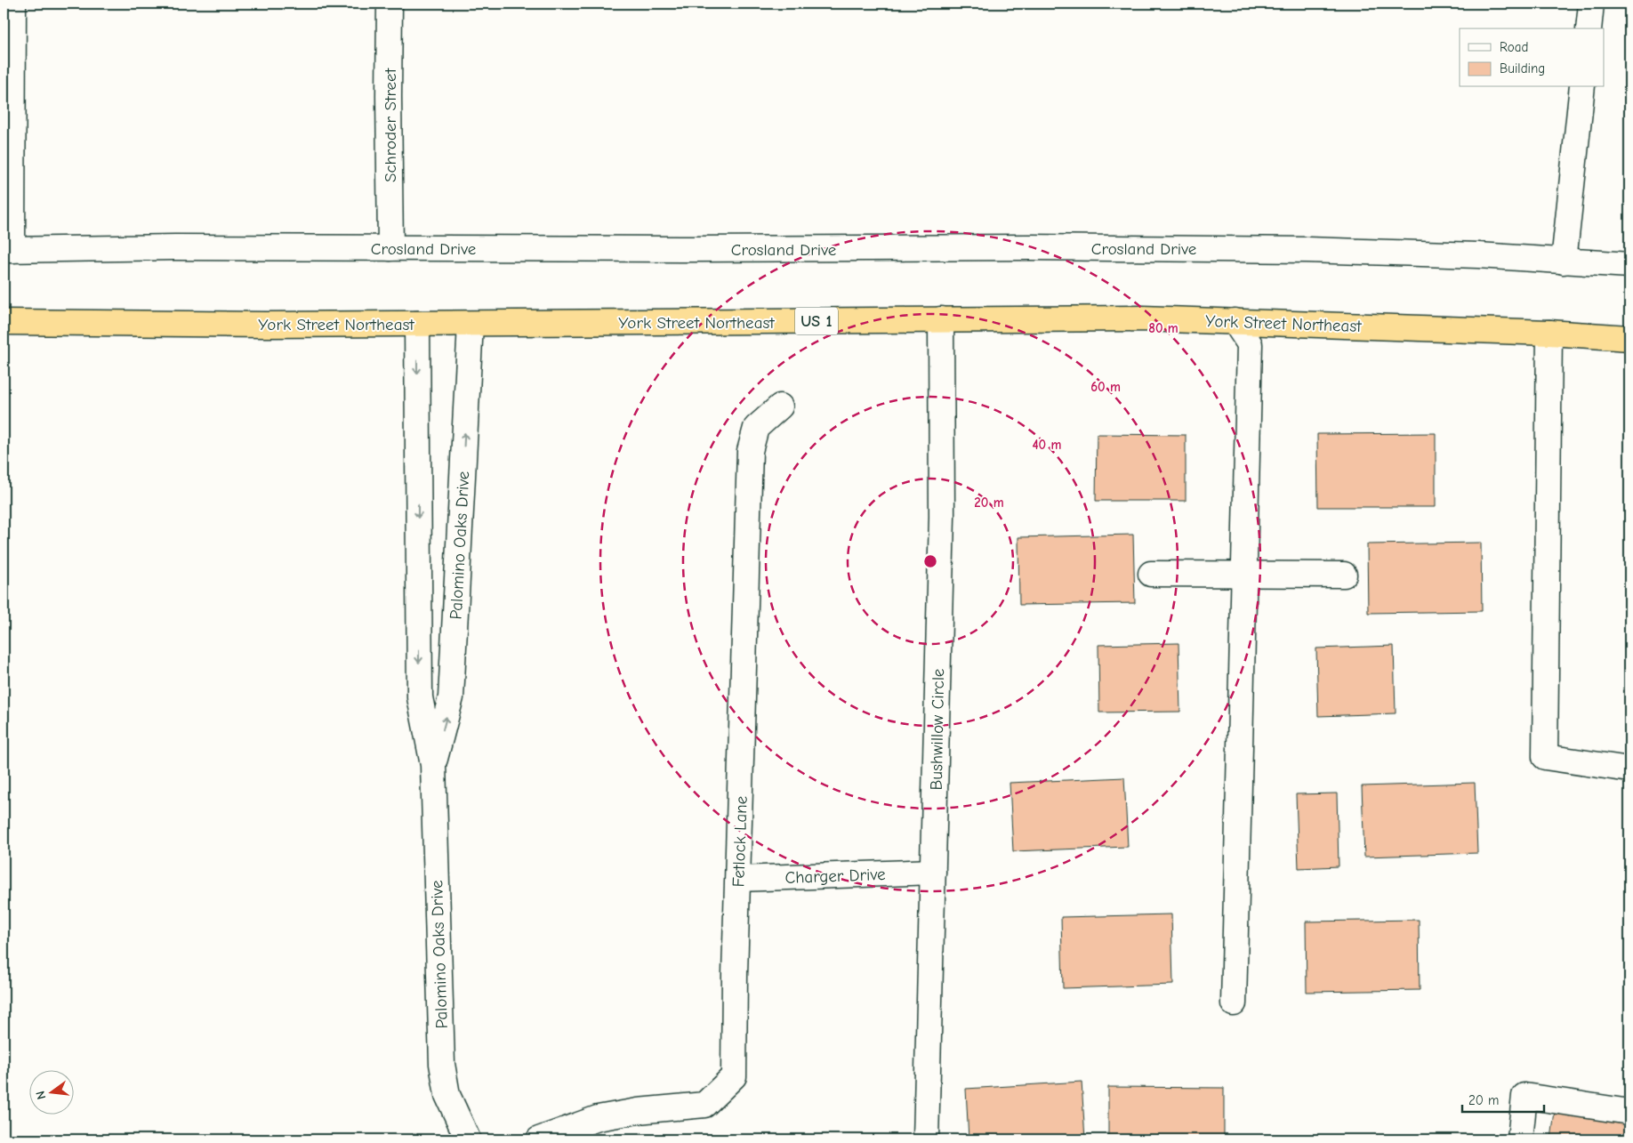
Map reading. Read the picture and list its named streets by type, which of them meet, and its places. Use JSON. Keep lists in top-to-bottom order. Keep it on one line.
{"streets":{"highway":["US 1","York Street Northeast"],"street":["Schroder Street","Crosland Drive","Palomino Oaks Drive","Bushwillow Circle","Fetlock Lane","Charger Drive"]},"crossings":[["Schroder Street","Crosland Drive"],["York Street Northeast","Palomino Oaks Drive"],["York Street Northeast","Bushwillow Circle"],["Bushwillow Circle","Charger Drive"],["Fetlock Lane","Charger Drive"]],"legend":["Road","Building"],"scale_bar":"20 m","north":"left","rings":["80 m","60 m","40 m","20 m"]}
